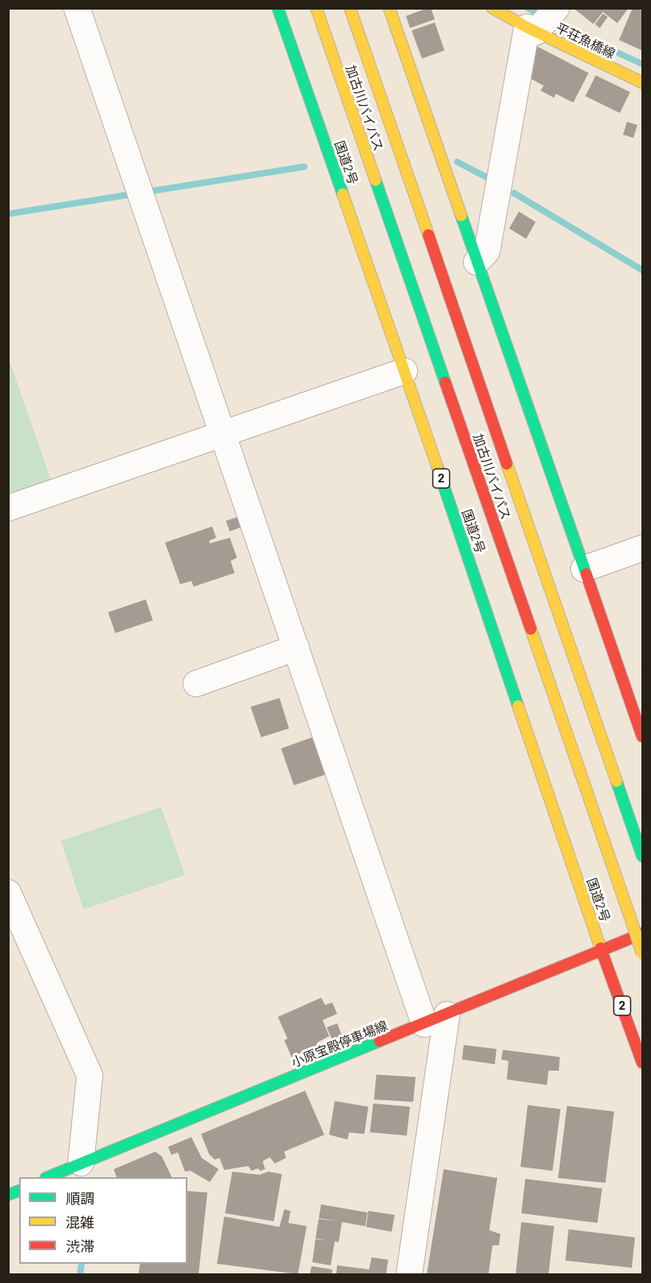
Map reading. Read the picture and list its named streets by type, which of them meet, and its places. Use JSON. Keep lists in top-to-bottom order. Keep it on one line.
{"streets":{"main road":["平荘魚橋線","加古川バイパス","国道2号","2","小原宝殿停車場線"]},"crossings":[["国道2号","小原宝殿停車場線"]],"legend":["順調","混雑","渋滞"]}
